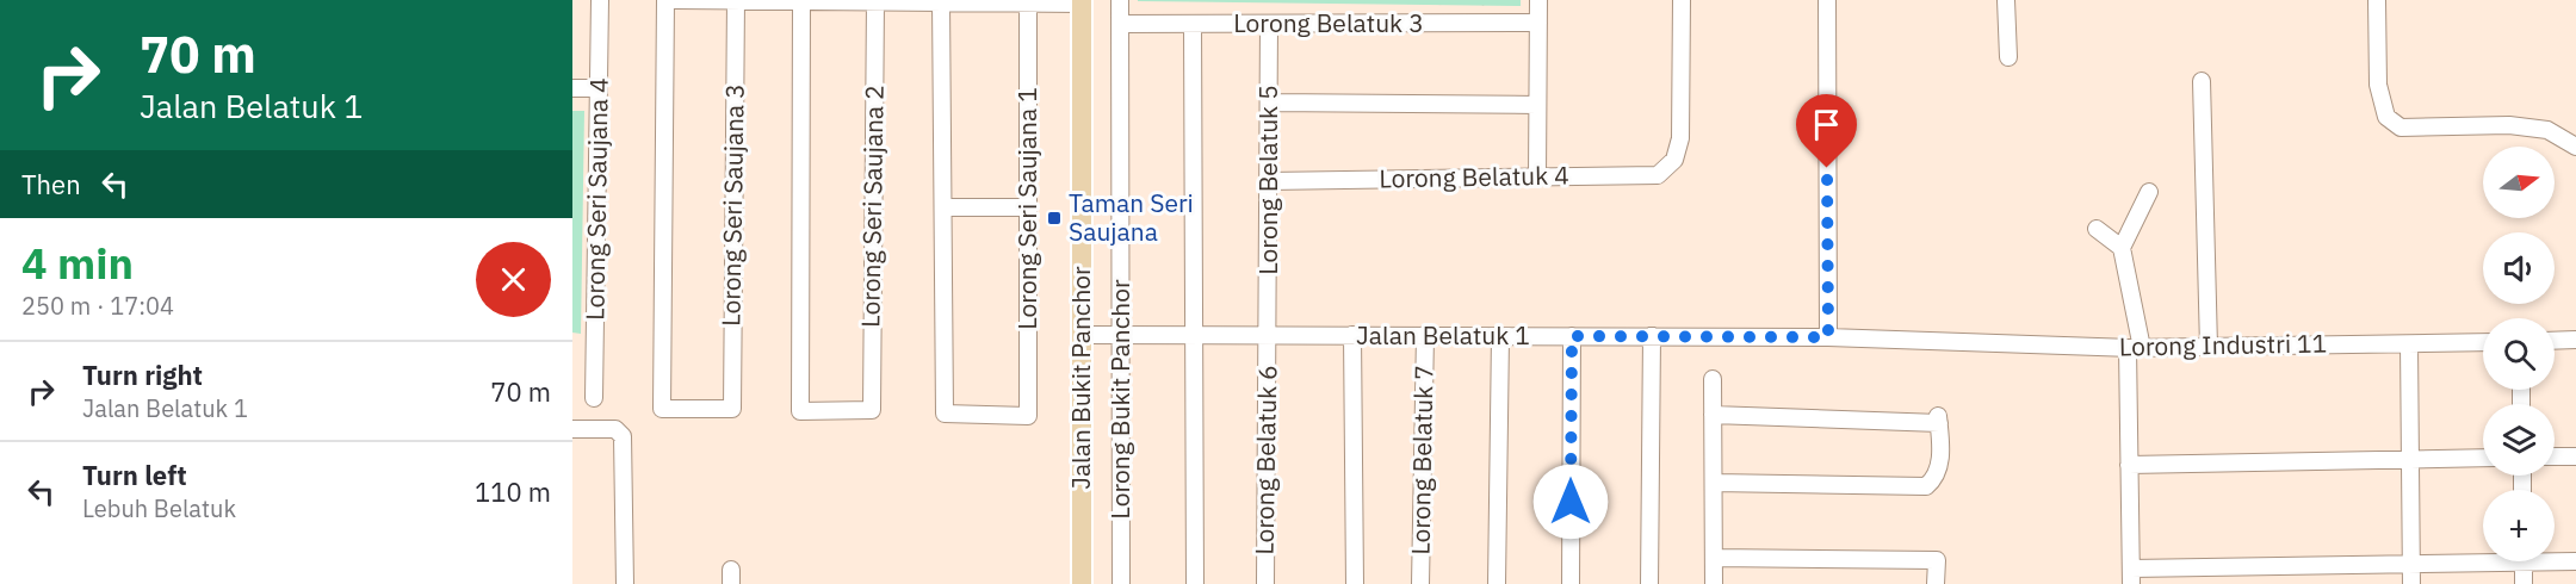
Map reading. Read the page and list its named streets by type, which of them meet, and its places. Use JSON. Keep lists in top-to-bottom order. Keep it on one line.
{"streets":{"main road":["Jalan Bukit Panchor"],"street":["Lorong Belatuk 3","Lorong Belatuk 4","Lorong Belatuk 5","Lorong Seri Saujana 4","Lorong Seri Saujana 3","Lorong Seri Saujana 2","Lorong Seri Saujana 1","Jalan Belatuk 1","Lorong Industri 11","Lorong Bukit Panchor","Lorong Belatuk 6","Lorong Belatuk 7"]},"crossings":[["Lorong Belatuk 3","Lorong Belatuk 5"],["Lorong Belatuk 3","Lorong Bukit Panchor"],["Lorong Belatuk 4","Lorong Belatuk 5"],["Lorong Belatuk 5","Jalan Belatuk 1"],["Lorong Belatuk 5","Lorong Belatuk 6"],["Jalan Belatuk 1","Lorong Industri 11"],["Jalan Belatuk 1","Jalan Bukit Panchor"],["Jalan Belatuk 1","Lorong Bukit Panchor"],["Jalan Belatuk 1","Lorong Belatuk 6"],["Jalan Belatuk 1","Lorong Belatuk 7"]],"places":{"transit":["Taman Seri Saujana"]},"north":"right","page":{"turn":["70 m","Jalan Belatuk 1"],"map_buttons":"+","then":"Then","heading":["4 min","250 m · 17:04"],"list":[{"name":"Turn right","note":"Jalan Belatuk 1","value":"70 m"},{"name":"Turn left","note":"Lebuh Belatuk","value":"110 m"}]}}
